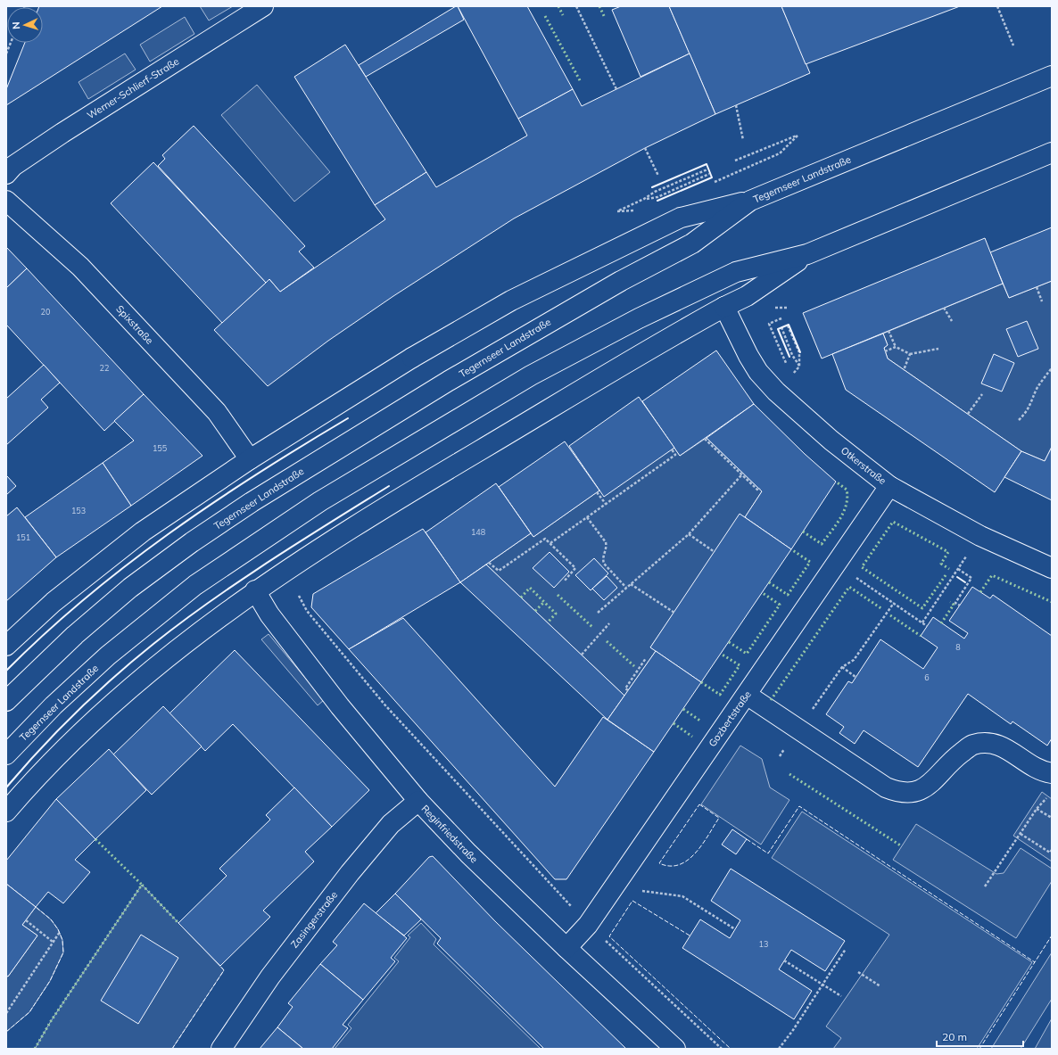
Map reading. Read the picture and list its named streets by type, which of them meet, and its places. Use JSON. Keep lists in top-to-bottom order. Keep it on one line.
{"streets":{"main road":["Werner-Schlierf-Straße","Tegernseer Landstraße","Spixstraße","Otkerstraße","Gozbertstraße","Reginfriedstraße","Zasingerstraße"]},"crossings":[["Otkerstraße","Gozbertstraße"],["Gozbertstraße","Reginfriedstraße"],["Reginfriedstraße","Zasingerstraße"]],"house_numbers":["20","22","155","153","148","151","8","6","13"],"scale_bar":"20 m","north":"left"}
